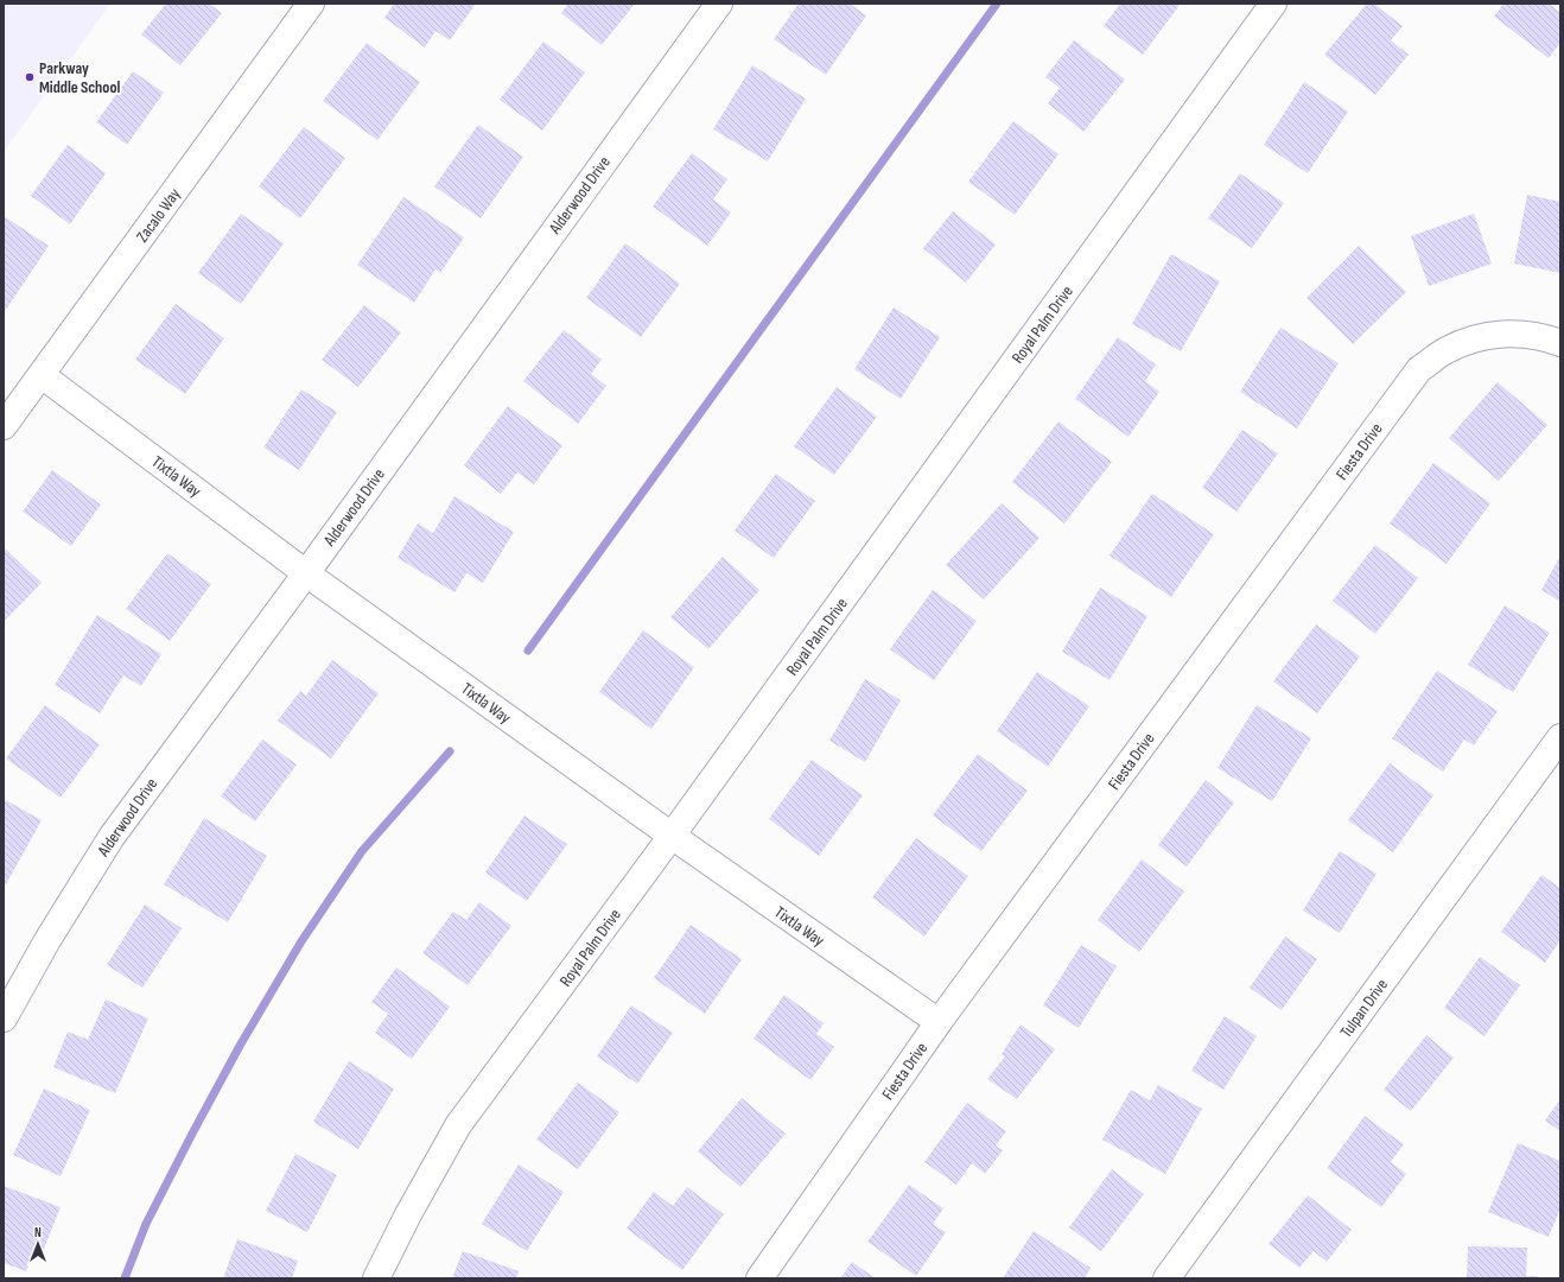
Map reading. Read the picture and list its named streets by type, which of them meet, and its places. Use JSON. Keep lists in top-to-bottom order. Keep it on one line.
{"streets":{"street":["Alderwood Drive","Zacalo Way","Royal Palm Drive","Fiesta Drive","Tixtla Way","Tulpan Drive"]},"crossings":[["Alderwood Drive","Tixtla Way"],["Zacalo Way","Tixtla Way"],["Royal Palm Drive","Tixtla Way"],["Fiesta Drive","Tixtla Way"]],"places":["Parkway Middle School"],"north":"top"}
